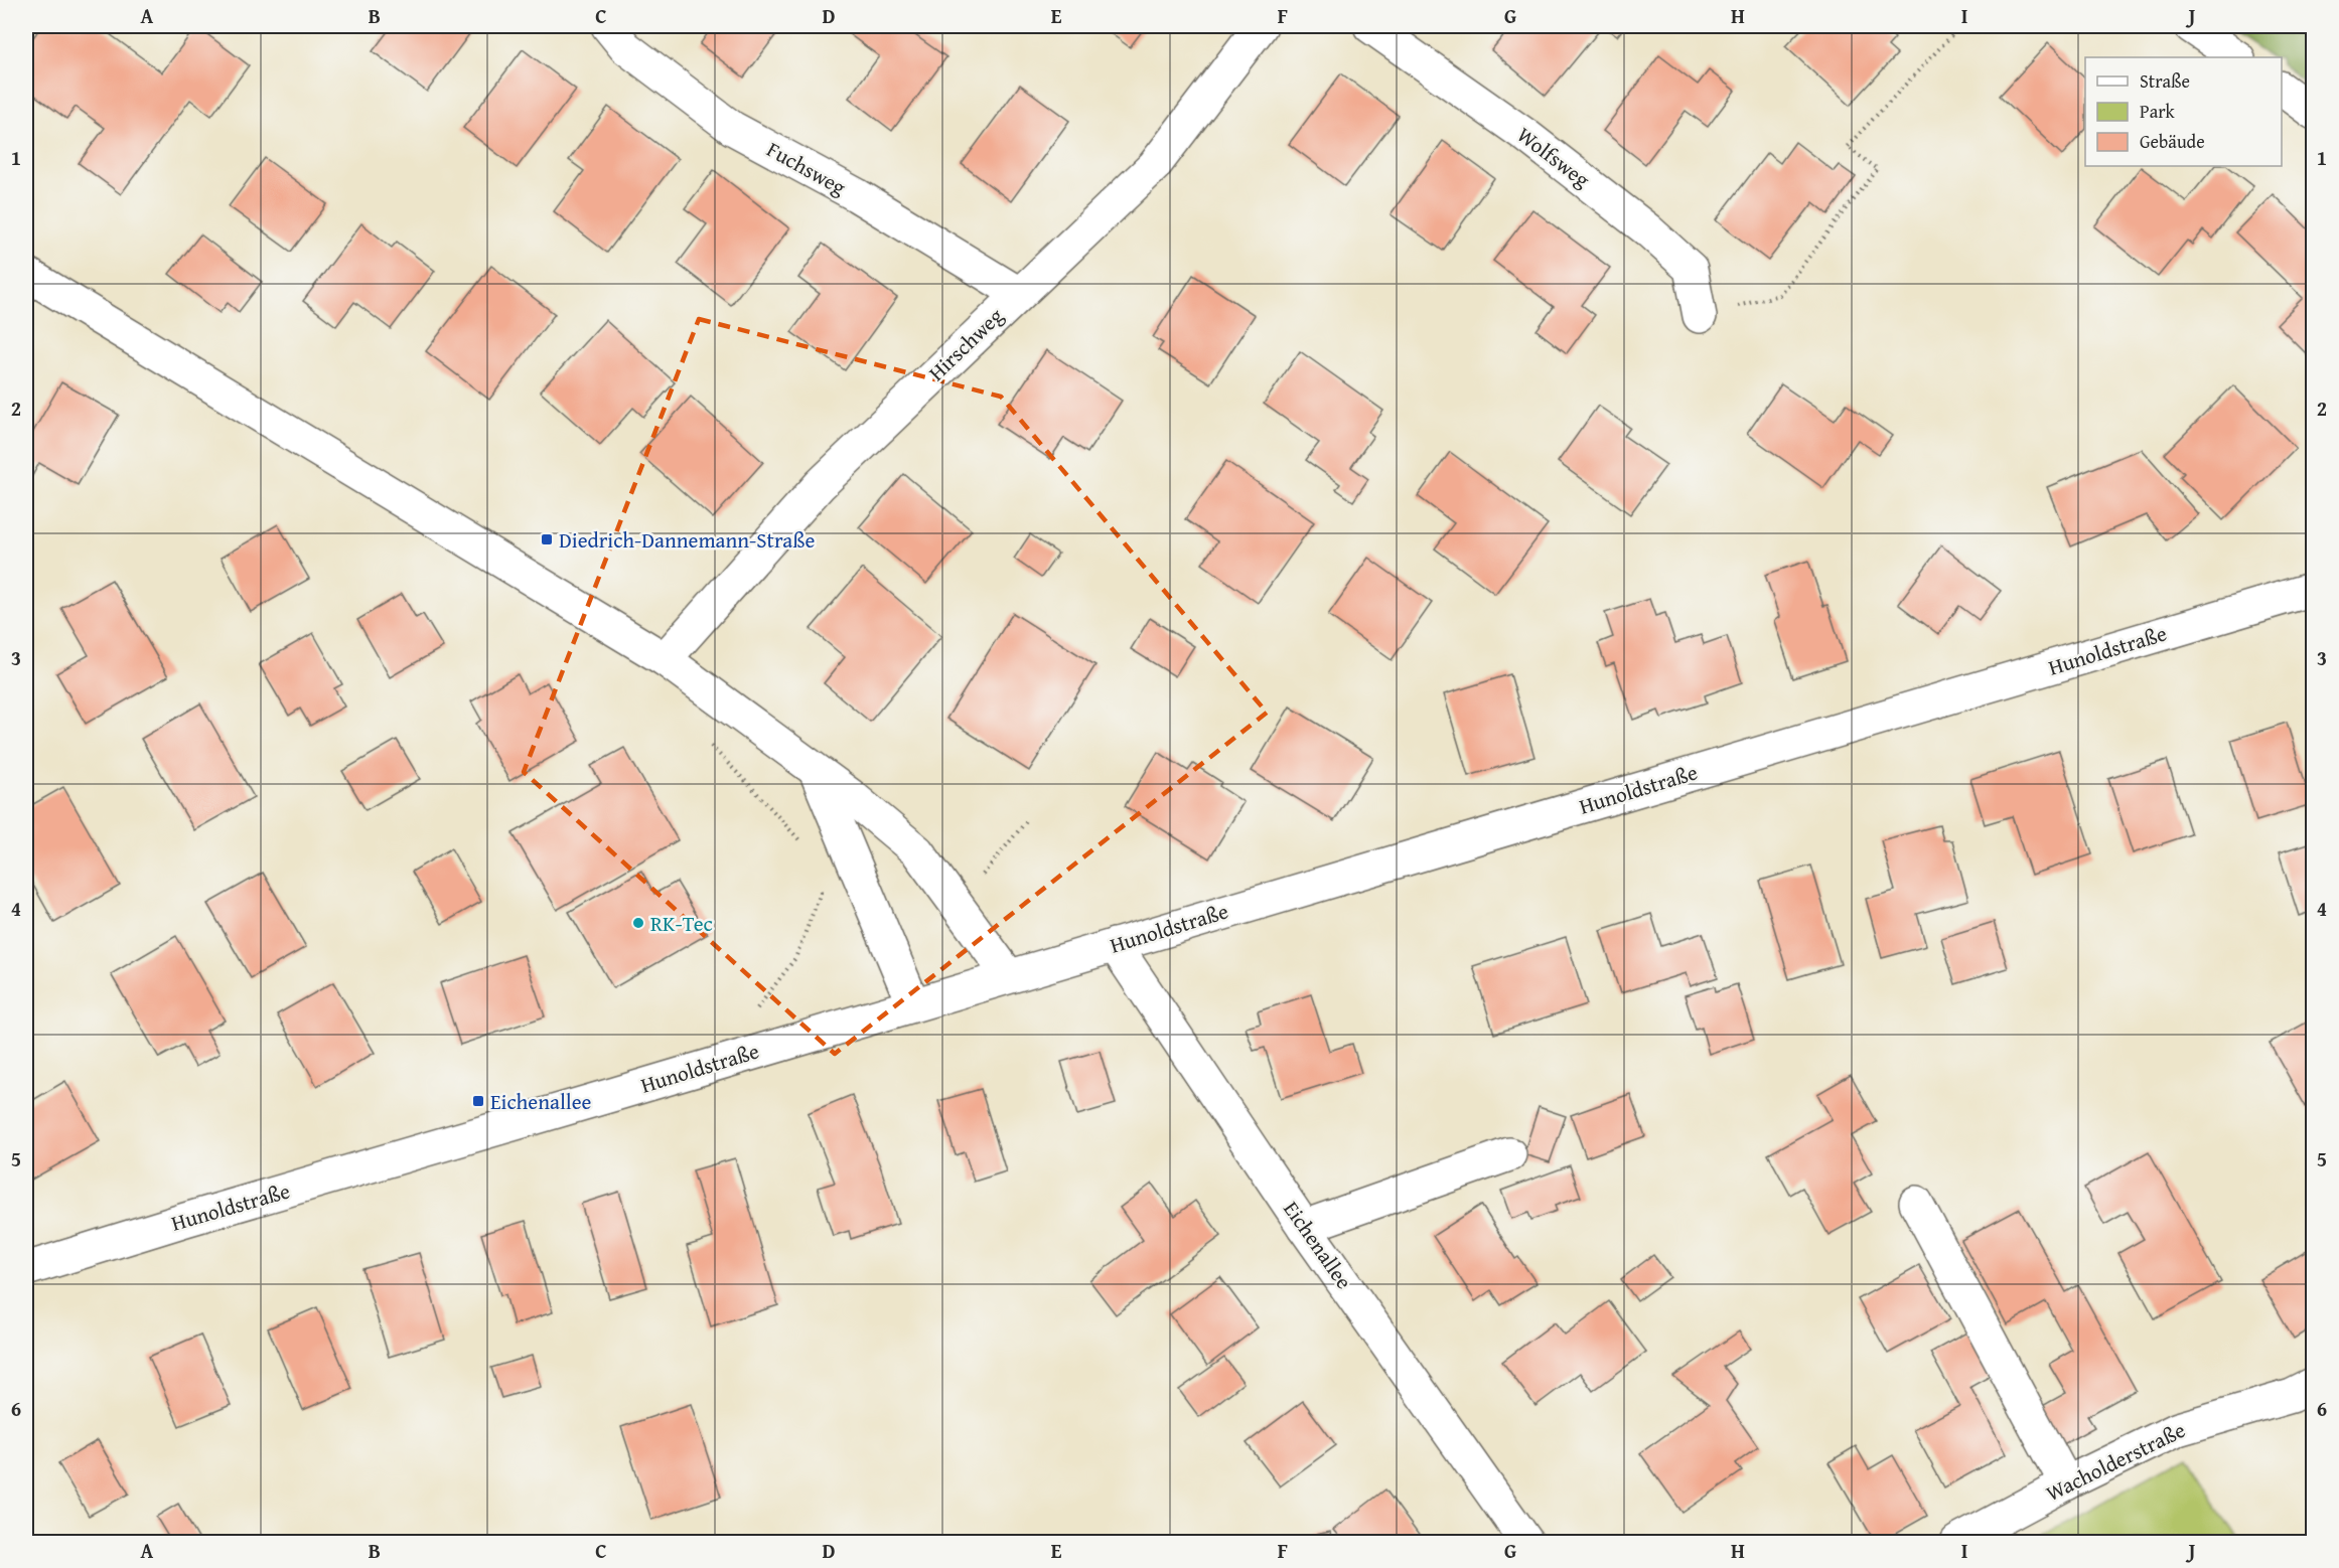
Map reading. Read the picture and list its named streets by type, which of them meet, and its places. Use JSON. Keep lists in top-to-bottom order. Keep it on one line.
{"streets":{"street":["Wolfsweg","Fuchsweg","Hirschweg","Hunoldstraße","Eichenallee","Wacholderstraße"]},"crossings":[["Fuchsweg","Hirschweg"],["Hunoldstraße","Eichenallee"]],"places":{"transit":["Diedrich-Dannemann-Straße","Eichenallee"],"other":["RK-Tec"]},"legend":["Straße","Park","Gebäude"],"grid":{"columns":["A","B","C","D","E","F","G","H","I","J"],"rows":["1","2","3","4","5","6"]}}
